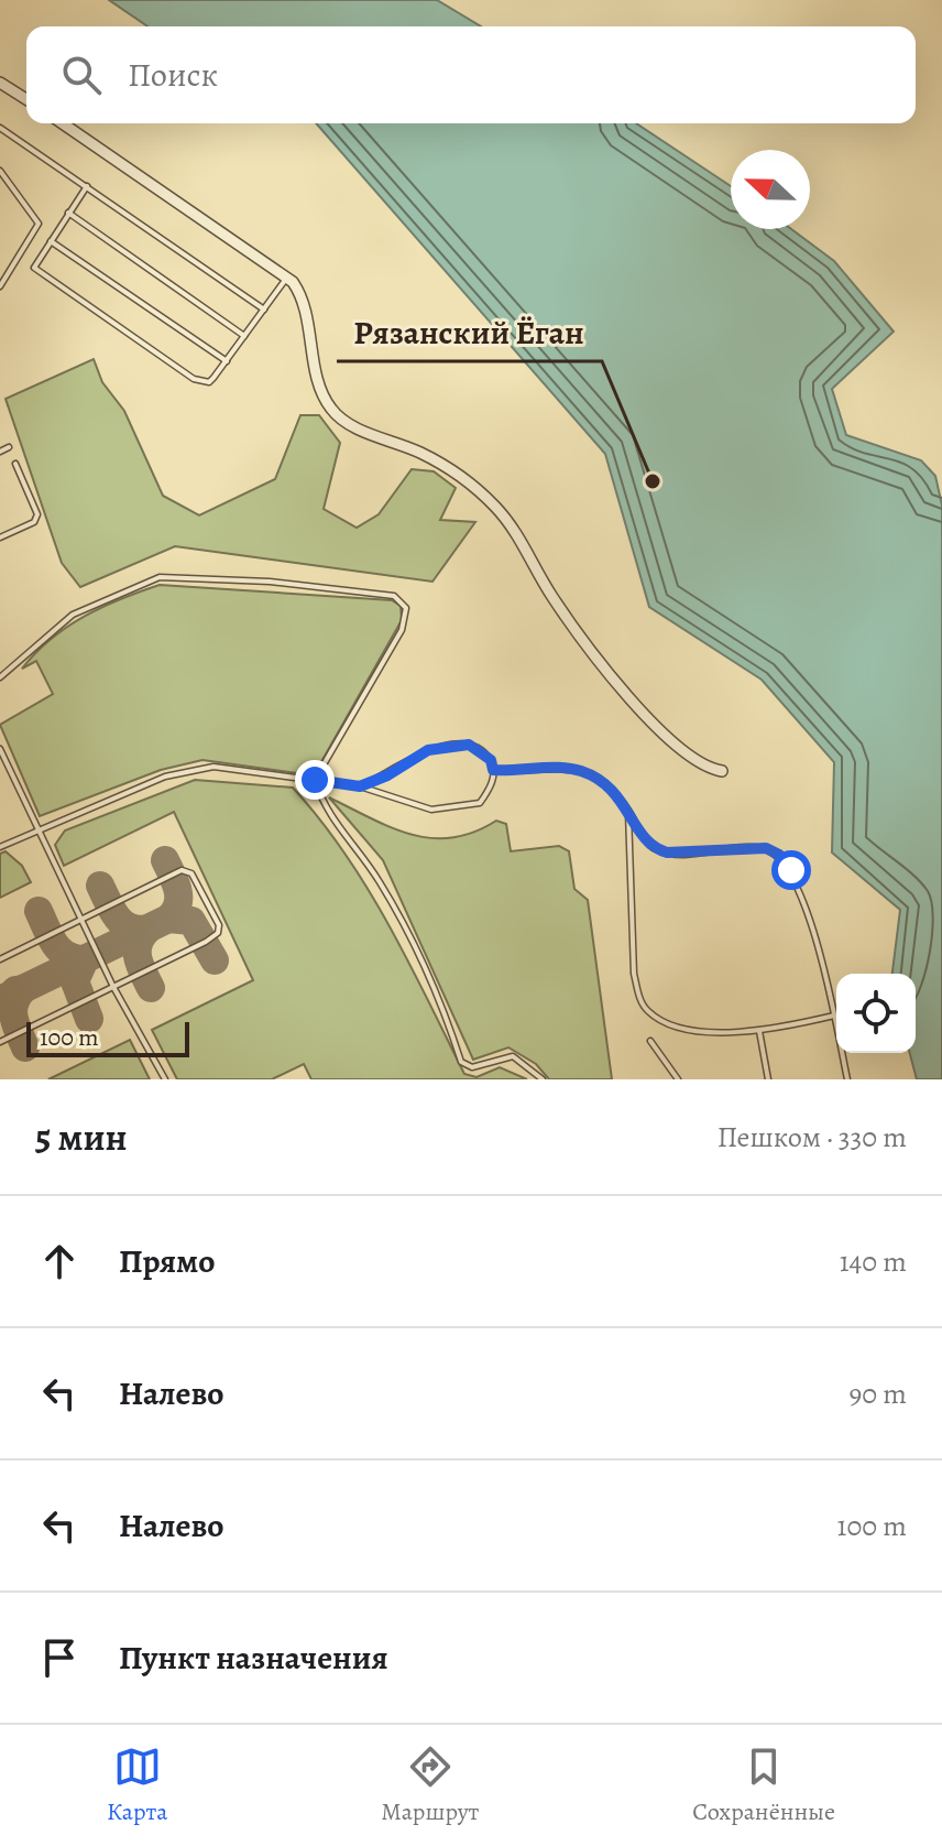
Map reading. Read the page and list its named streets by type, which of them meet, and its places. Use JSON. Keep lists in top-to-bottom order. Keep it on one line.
{"places":["Рязанский Ёган"],"scale_bar":"100 m","north":"left","page":{"search":"Поиск","scale":"100 m","heading":["5 мин","Пешком · 330 m"],"list":[["Прямо","140 m"],["Налево","90 m"],["Налево","100 m"],"Пункт назначения"],"nav":["Карта","Маршрут","Сохранённые"]}}
